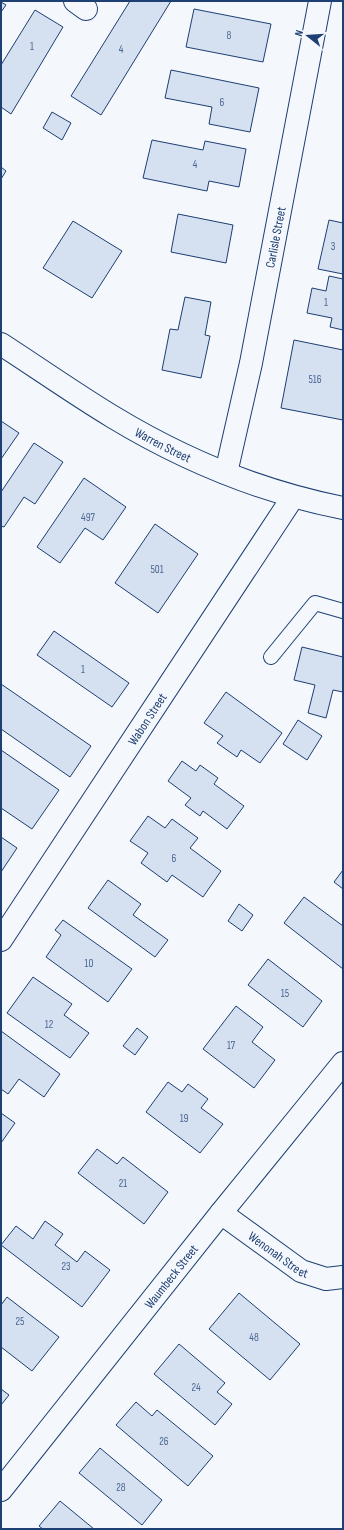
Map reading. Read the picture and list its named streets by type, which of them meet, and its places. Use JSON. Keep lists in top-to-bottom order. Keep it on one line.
{"streets":{"street":["Carlisle Street","Warren Street","Wabon Street","Wenonah Street","Waumbeck Street"]},"crossings":[["Carlisle Street","Warren Street"],["Warren Street","Wabon Street"],["Wenonah Street","Waumbeck Street"]],"house_numbers":["8","1","4","6","4","3","1","516","497","501","1","6","10","15","12","17","19","21","23","25","48","24","26","28"],"north":"left"}
